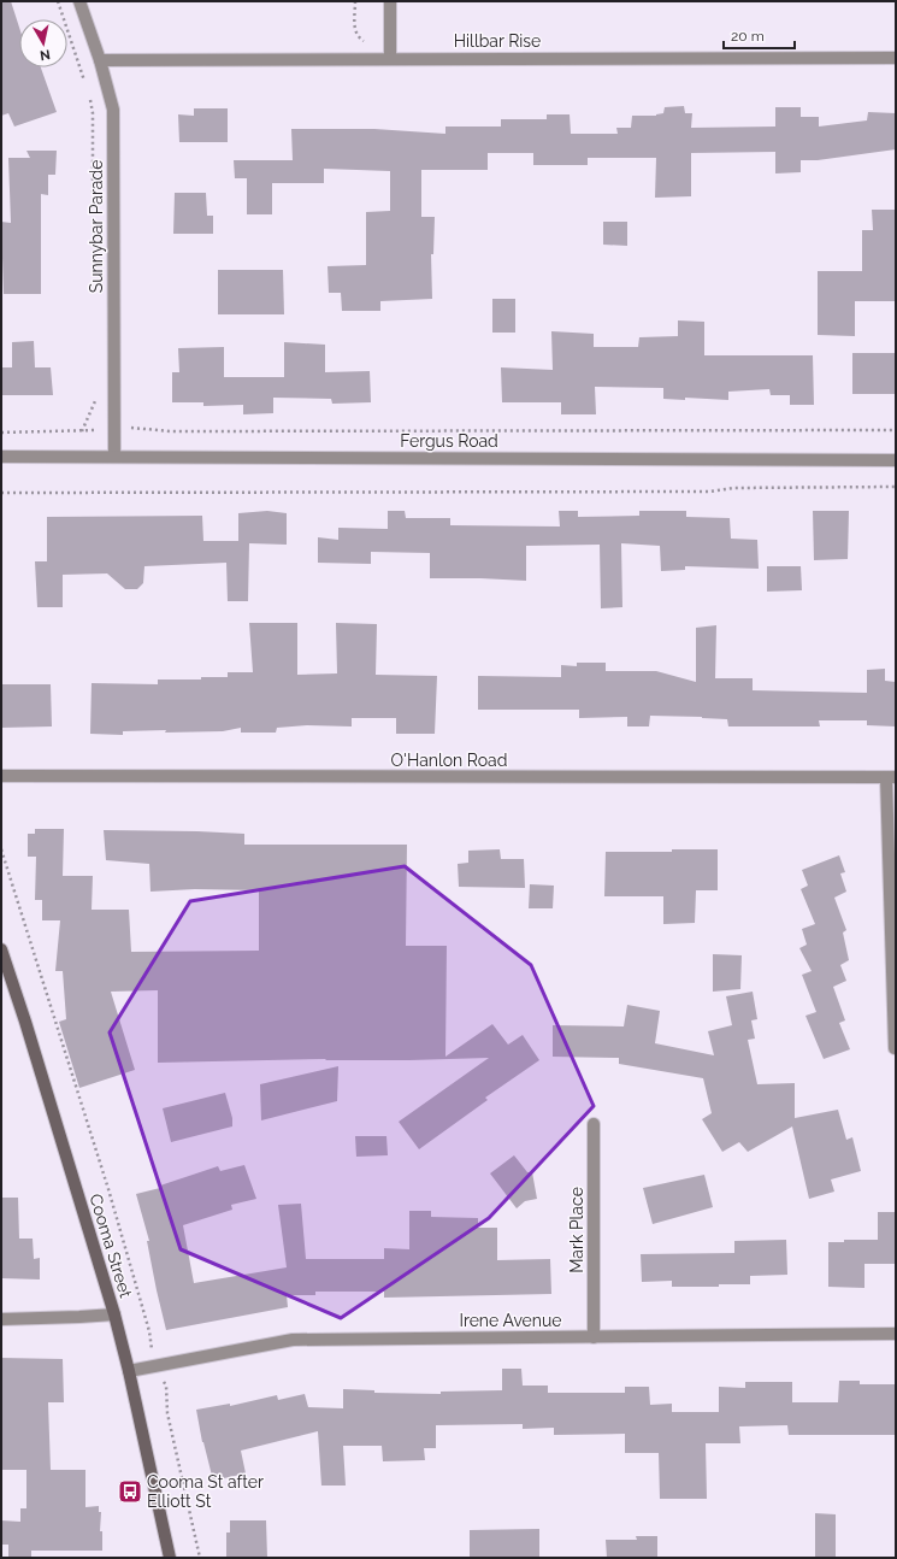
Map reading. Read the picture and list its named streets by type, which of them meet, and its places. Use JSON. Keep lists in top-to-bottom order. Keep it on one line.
{"streets":{"main road":["Cooma Street"],"street":["Hillbar Rise","Sunnybar Parade","Fergus Road","O'Hanlon Road","Mark Place","Irene Avenue"]},"crossings":[["Hillbar Rise","Sunnybar Parade"],["Sunnybar Parade","Fergus Road"],["Mark Place","Irene Avenue"],["Cooma Street","Irene Avenue"]],"places":{"bus stop":["Cooma St after Elliott St"]},"scale_bar":"20 m","north":"bottom"}
